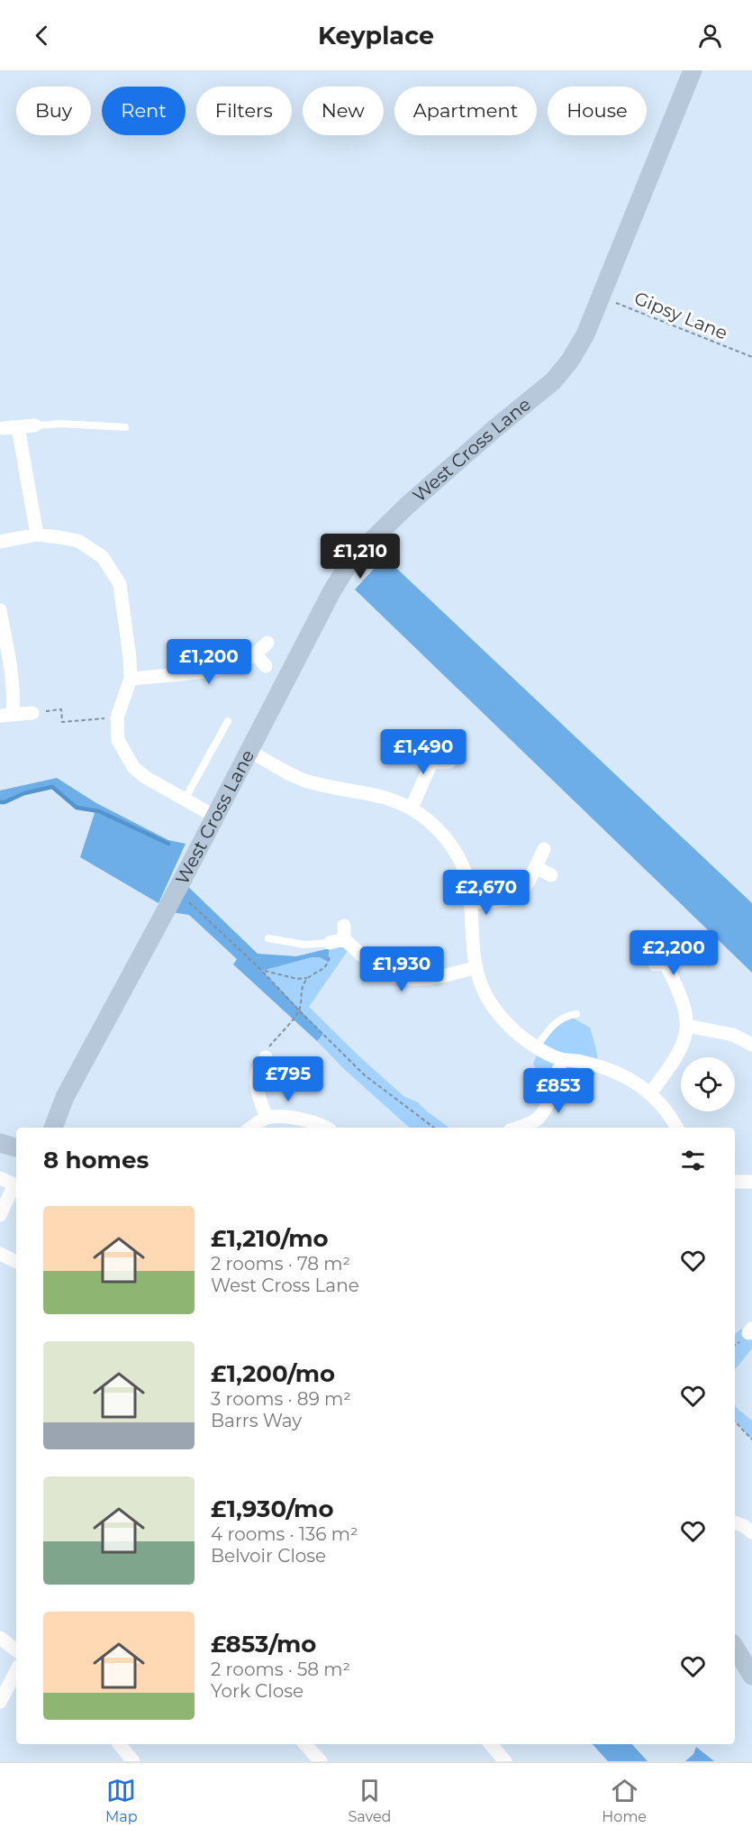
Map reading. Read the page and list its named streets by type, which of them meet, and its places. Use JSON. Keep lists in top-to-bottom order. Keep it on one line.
{"streets":{"street":["West Cross Lane"],"path":["Gipsy Lane"]},"crossings":[["Gipsy Lane","West Cross Lane"]],"page":{"header":"Keyplace","chip":["Buy","Rent","Filters","New","Apartment","House"],"price":["£1,210","£1,200","£1,490","£2,670","£2,200","£1,930","£795","£853"],"heading":"8 homes","list":[{"name":"£1,210/mo","note":"2 rooms · 78 m² · West Cross Lane"},{"name":"£1,200/mo","note":"3 rooms · 89 m² · Barrs Way"},{"name":"£1,930/mo","note":"4 rooms · 136 m² · Belvoir Close"},{"name":"£853/mo","note":"2 rooms · 58 m² · York Close"}],"tabs":["Map","Saved","Home"]}}
